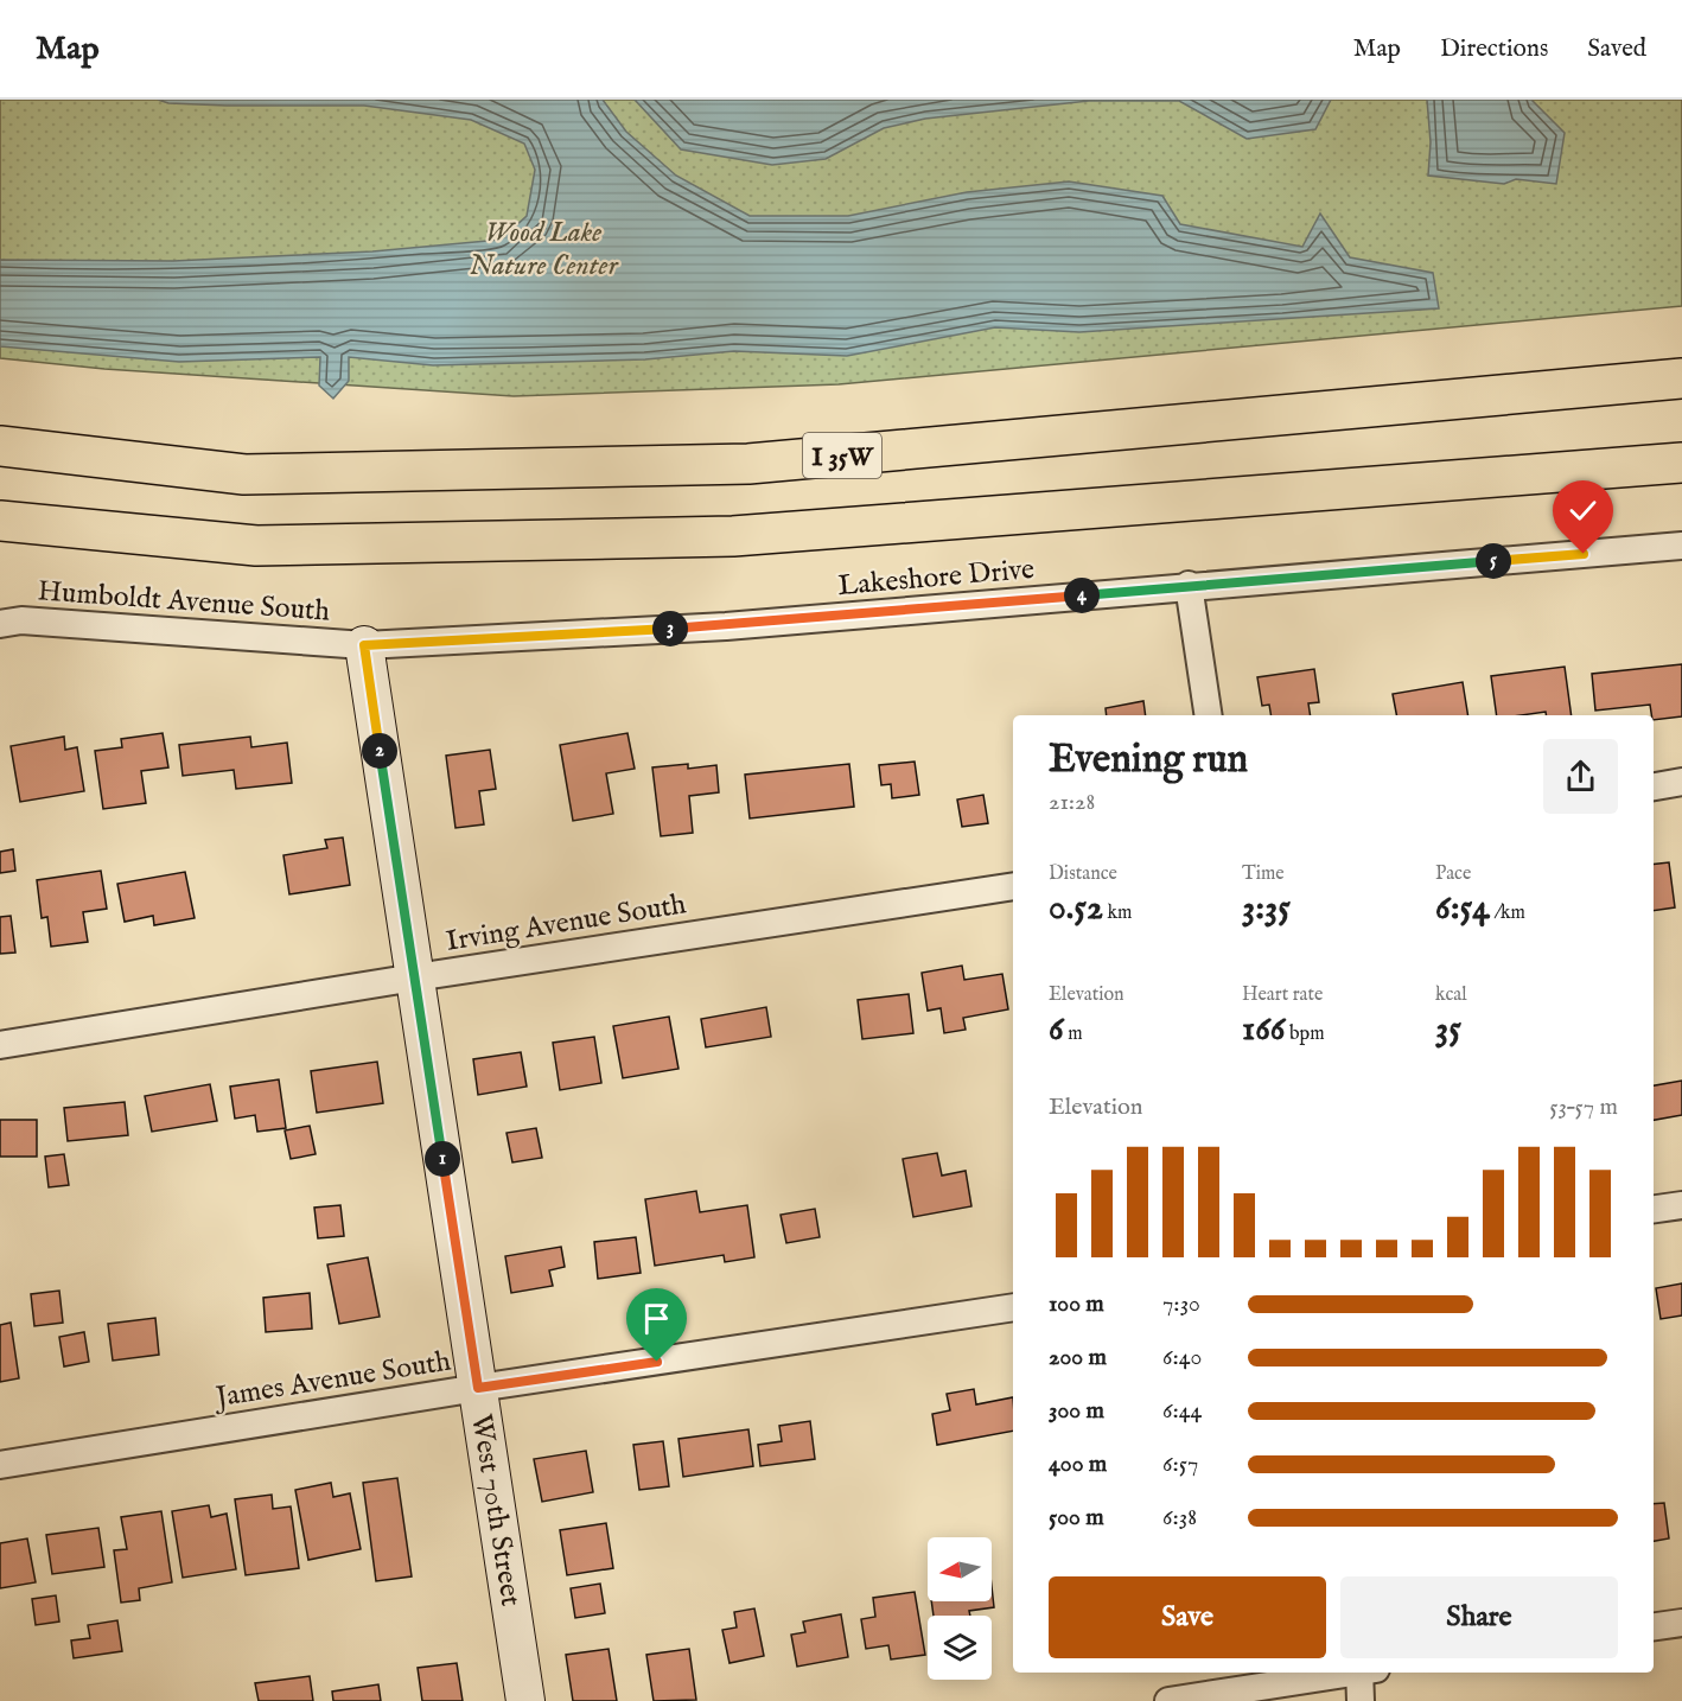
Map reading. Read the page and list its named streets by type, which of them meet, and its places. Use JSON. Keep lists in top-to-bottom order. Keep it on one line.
{"streets":{"highway":["I 35W"],"street":["Lakeshore Drive","Humboldt Avenue South","Irving Avenue South","James Avenue South","West 70th Street"]},"crossings":[["Lakeshore Drive","Humboldt Avenue South"],["Lakeshore Drive","West 70th Street"],["Humboldt Avenue South","West 70th Street"],["Irving Avenue South","West 70th Street"],["James Avenue South","West 70th Street"]],"parks":["Wood Lake Nature Center"],"north":"left","page":{"header":"Map","nav":["Map","Directions","Saved"],"pins":["5","4","3","2","1"],"heading":["Evening run","21:28"],"stats":[["Distance","0.52 km"],["Time","3:35"],["Pace","6:54 /km"],["Elevation","6 m"],["Heart rate","166 bpm"],["kcal","35"]],"chart":["Elevation","53–57 m"],"list":[{"name":"100 m","note":"7:30"},{"name":"200 m","note":"6:40"},{"name":"300 m","note":"6:44"},{"name":"400 m","note":"6:57"},{"name":"500 m","note":"6:38"}],"buttons":["Save","Share"]}}
